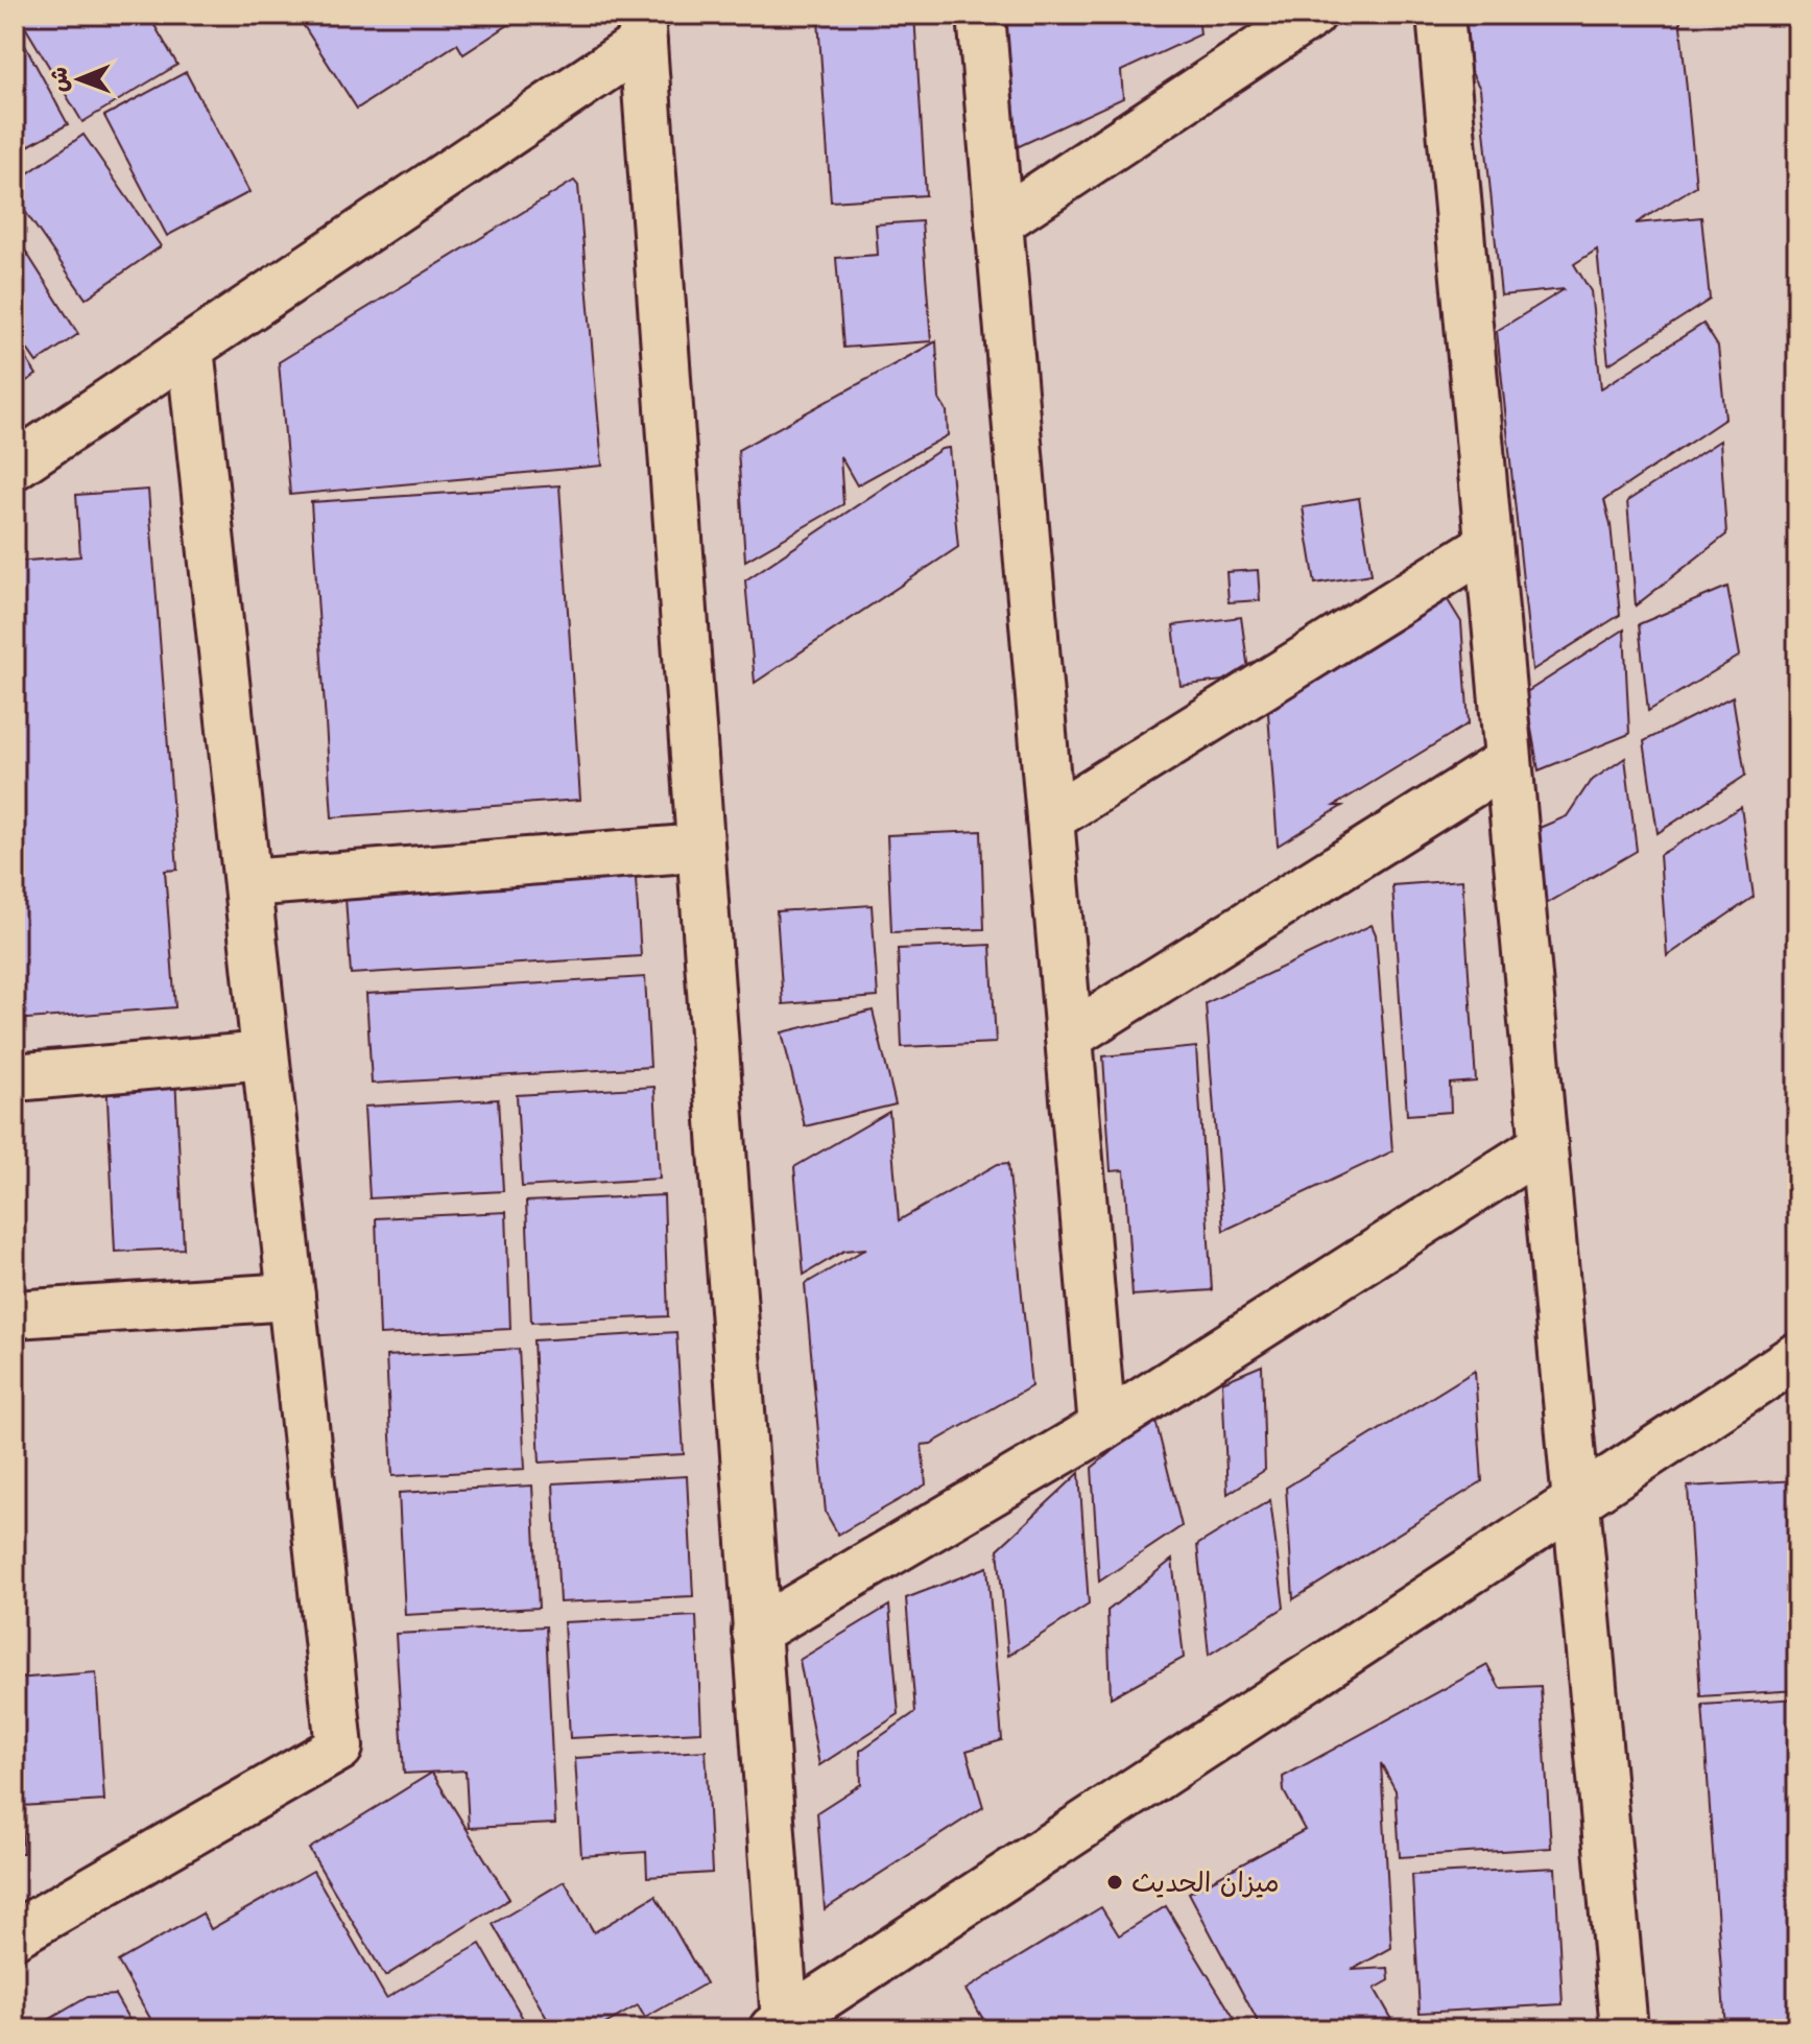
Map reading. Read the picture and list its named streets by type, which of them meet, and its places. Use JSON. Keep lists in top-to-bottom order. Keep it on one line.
{"places":["ميزان الحديث"],"north":"left"}
